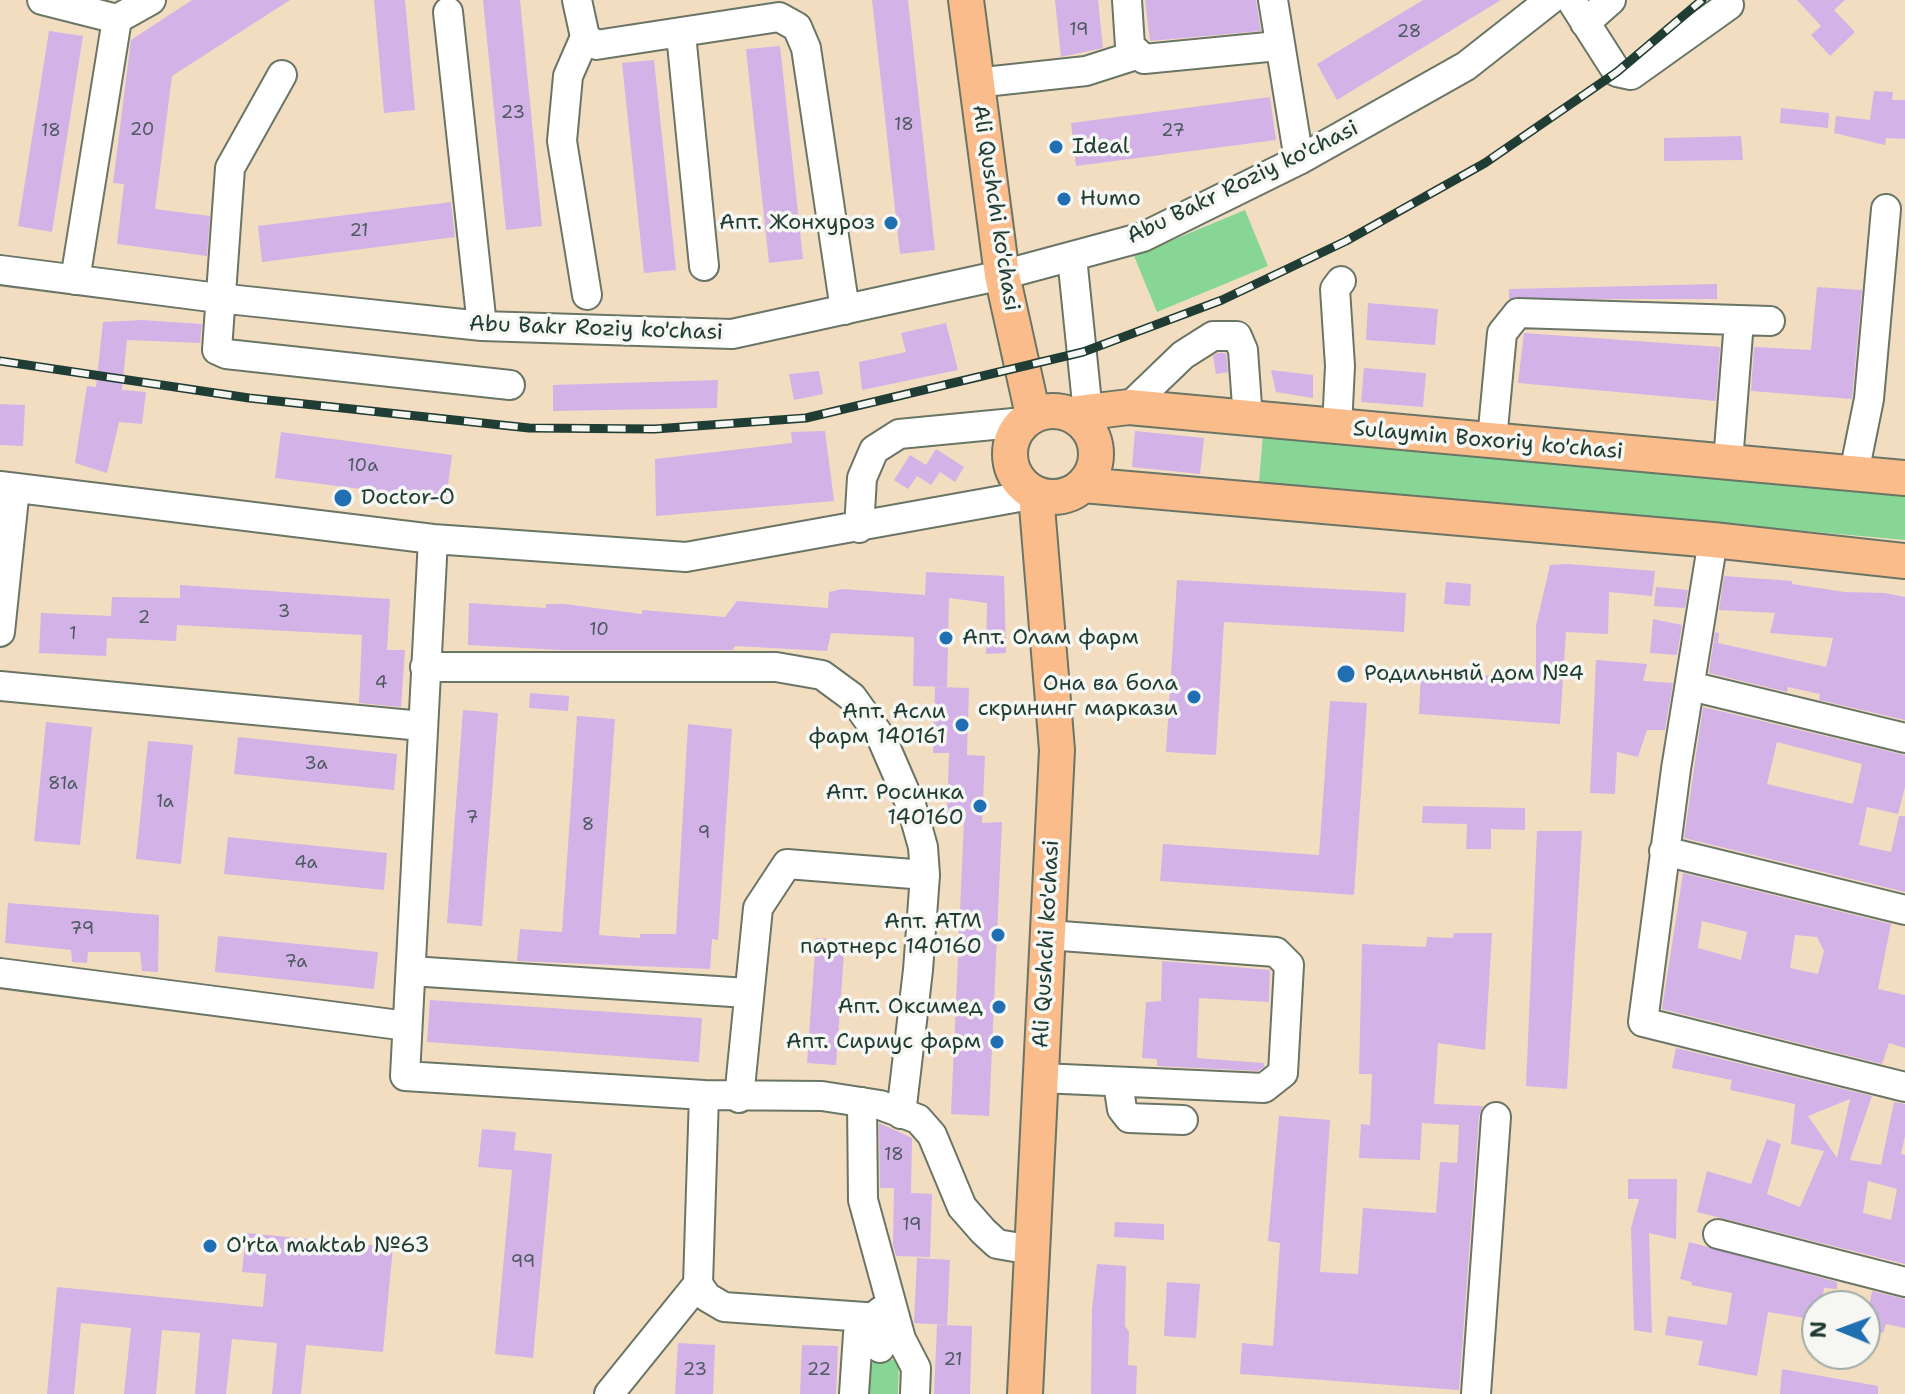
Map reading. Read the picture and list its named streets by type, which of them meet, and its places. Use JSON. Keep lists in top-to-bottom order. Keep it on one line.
{"streets":{"main road":["Ali Qushchi ko'chasi","Sulaymin Boxoriy ko'chasi"],"street":["Abu Bakr Roziy ko'chasi"]},"crossings":[["Abu Bakr Roziy ko'chasi","Ali Qushchi ko'chasi"],["Ali Qushchi ko'chasi","Sulaymin Boxoriy ko'chasi"]],"places":["Ideal","Humo","Апт. Жонхуроз","Doctor-O","Апт. Олам фарм","Родильный дом №4","Она ва бола скрининг маркази","Апт. Асли фарм 140161","Апт. Росинка 140160","Апт. АТМ партнерс 140160","Апт. Оксимед","Апт. Сириус фарм","O'rta maktab №63"],"house_numbers":["19","28","23","18","20","18","27","21","10а","3","2","10","1","4","3a","81a","1a","7","8","9","4a","79","7a","18","19","99","21","23","22"],"north":"left"}
